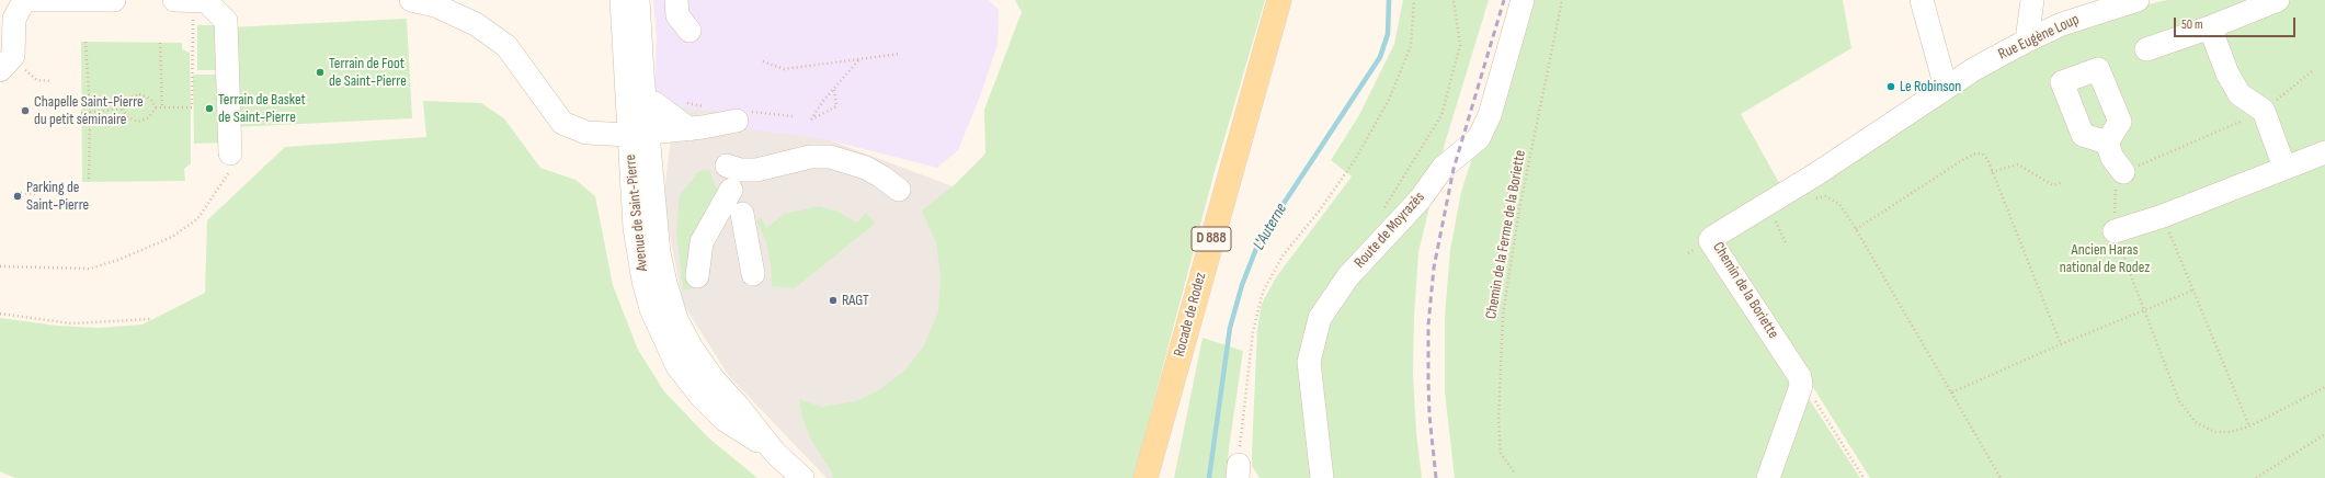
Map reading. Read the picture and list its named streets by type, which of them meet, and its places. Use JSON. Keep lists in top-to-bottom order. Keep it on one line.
{"streets":{"main road":["D 888","Rocade de Rodez"],"street":["Rue Eugène Loup","Avenue de Saint-Pierre","Route de Moyrazès","Chemin de la Boriette"],"path":["Chemin de la Ferme de la Boriette"]},"crossings":[["Rue Eugène Loup","Chemin de la Boriette"]],"water":["L'Auterne"],"parks":["Ancien Haras national de Rodez"],"places":["Terrain de Foot de Saint-Pierre","Le Robinson","Terrain de Basket de Saint-Pierre","Chapelle Saint-Pierre du petit séminaire","Parking de Saint-Pierre","RAGT"],"scale_bar":"50 m"}
